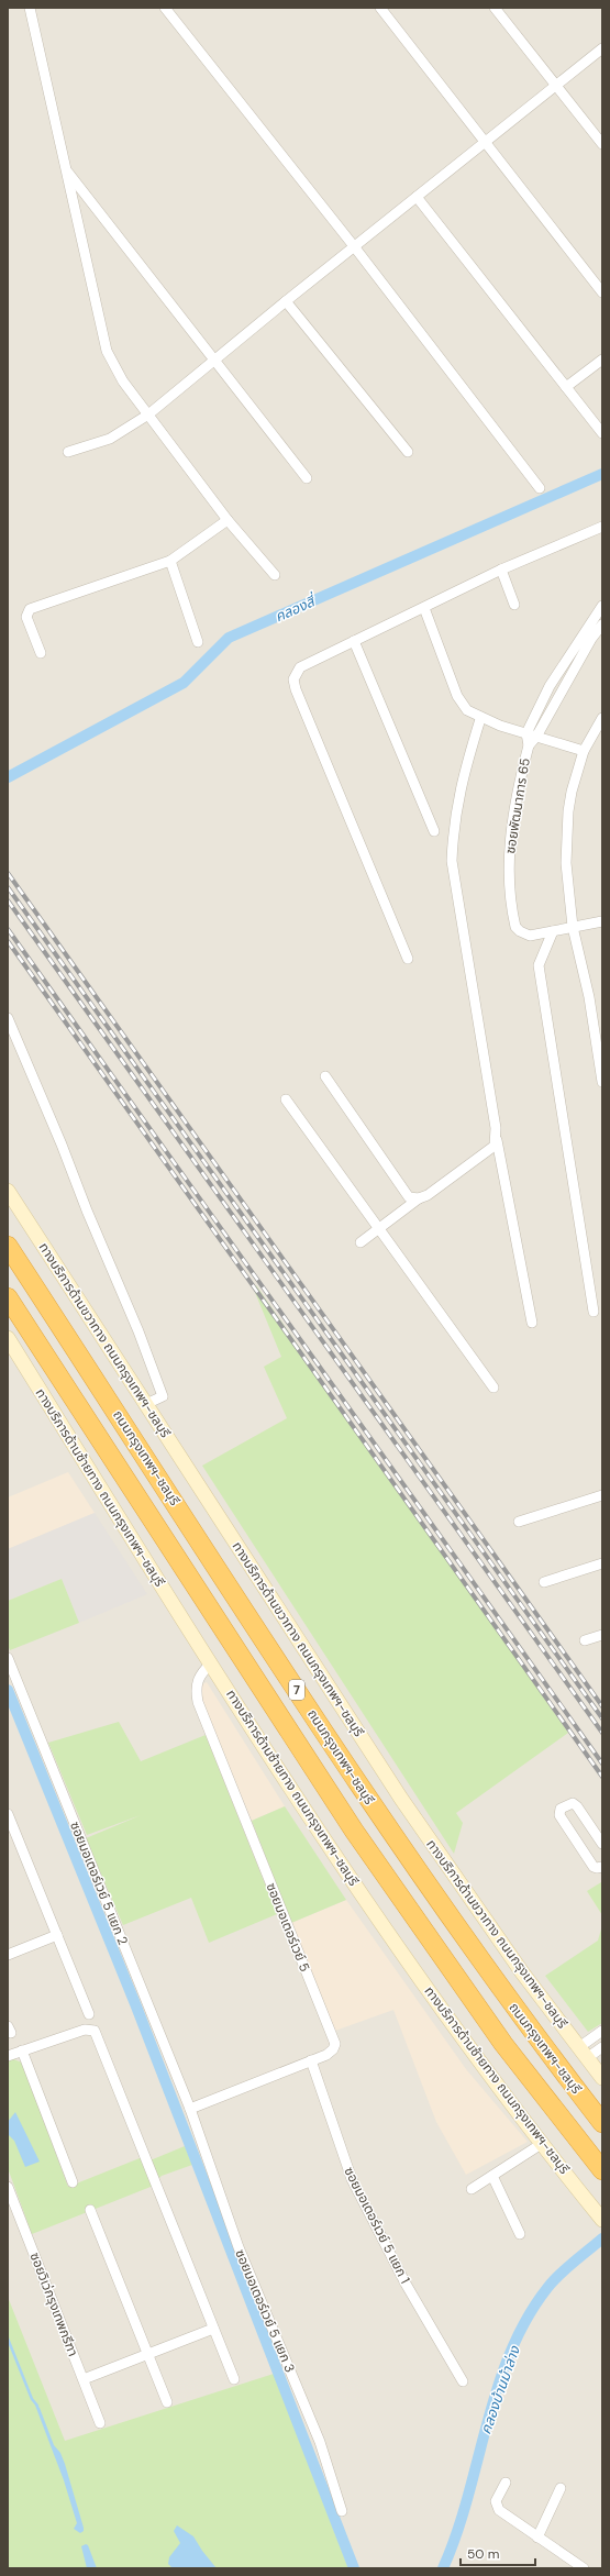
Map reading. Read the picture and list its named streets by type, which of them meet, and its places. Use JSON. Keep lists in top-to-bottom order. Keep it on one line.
{"streets":{"highway":["ถนนกรุงเทพฯ-ชลบุรี","7"],"main road":["ทางบริการด้านขวาทาง ถนนกรุงเทพฯ-ชลบุรี","ทางบริการด้านซ้ายทาง ถนนกรุงเทพฯ-ชลบุรี"],"street":["ซอยพัฒนาการ 65","ซอยมอเตอร์เวย์ 5 แยก 2","ซอยมอเตอร์เวย์ 5","ซอยมอเตอร์เวย์ 5 แยก 1","ซอยวิเว่กรุงเทพกรีฑา","ซอยมอเตอร์เวย์ 5 แยก 3"]},"crossings":[["ทางบริการด้านซ้ายทาง ถนนกรุงเทพฯ-ชลบุรี","ซอยมอเตอร์เวย์ 5"],["ซอยมอเตอร์เวย์ 5 แยก 2","ซอยมอเตอร์เวย์ 5"],["ซอยมอเตอร์เวย์ 5 แยก 2","ซอยมอเตอร์เวย์ 5 แยก 3"],["ซอยมอเตอร์เวย์ 5","ซอยมอเตอร์เวย์ 5 แยก 1"],["ซอยมอเตอร์เวย์ 5","ซอยมอเตอร์เวย์ 5 แยก 3"]],"water":["คลองสี่","คลองบ้านม้าล่าง"],"scale_bar":"50 m"}
